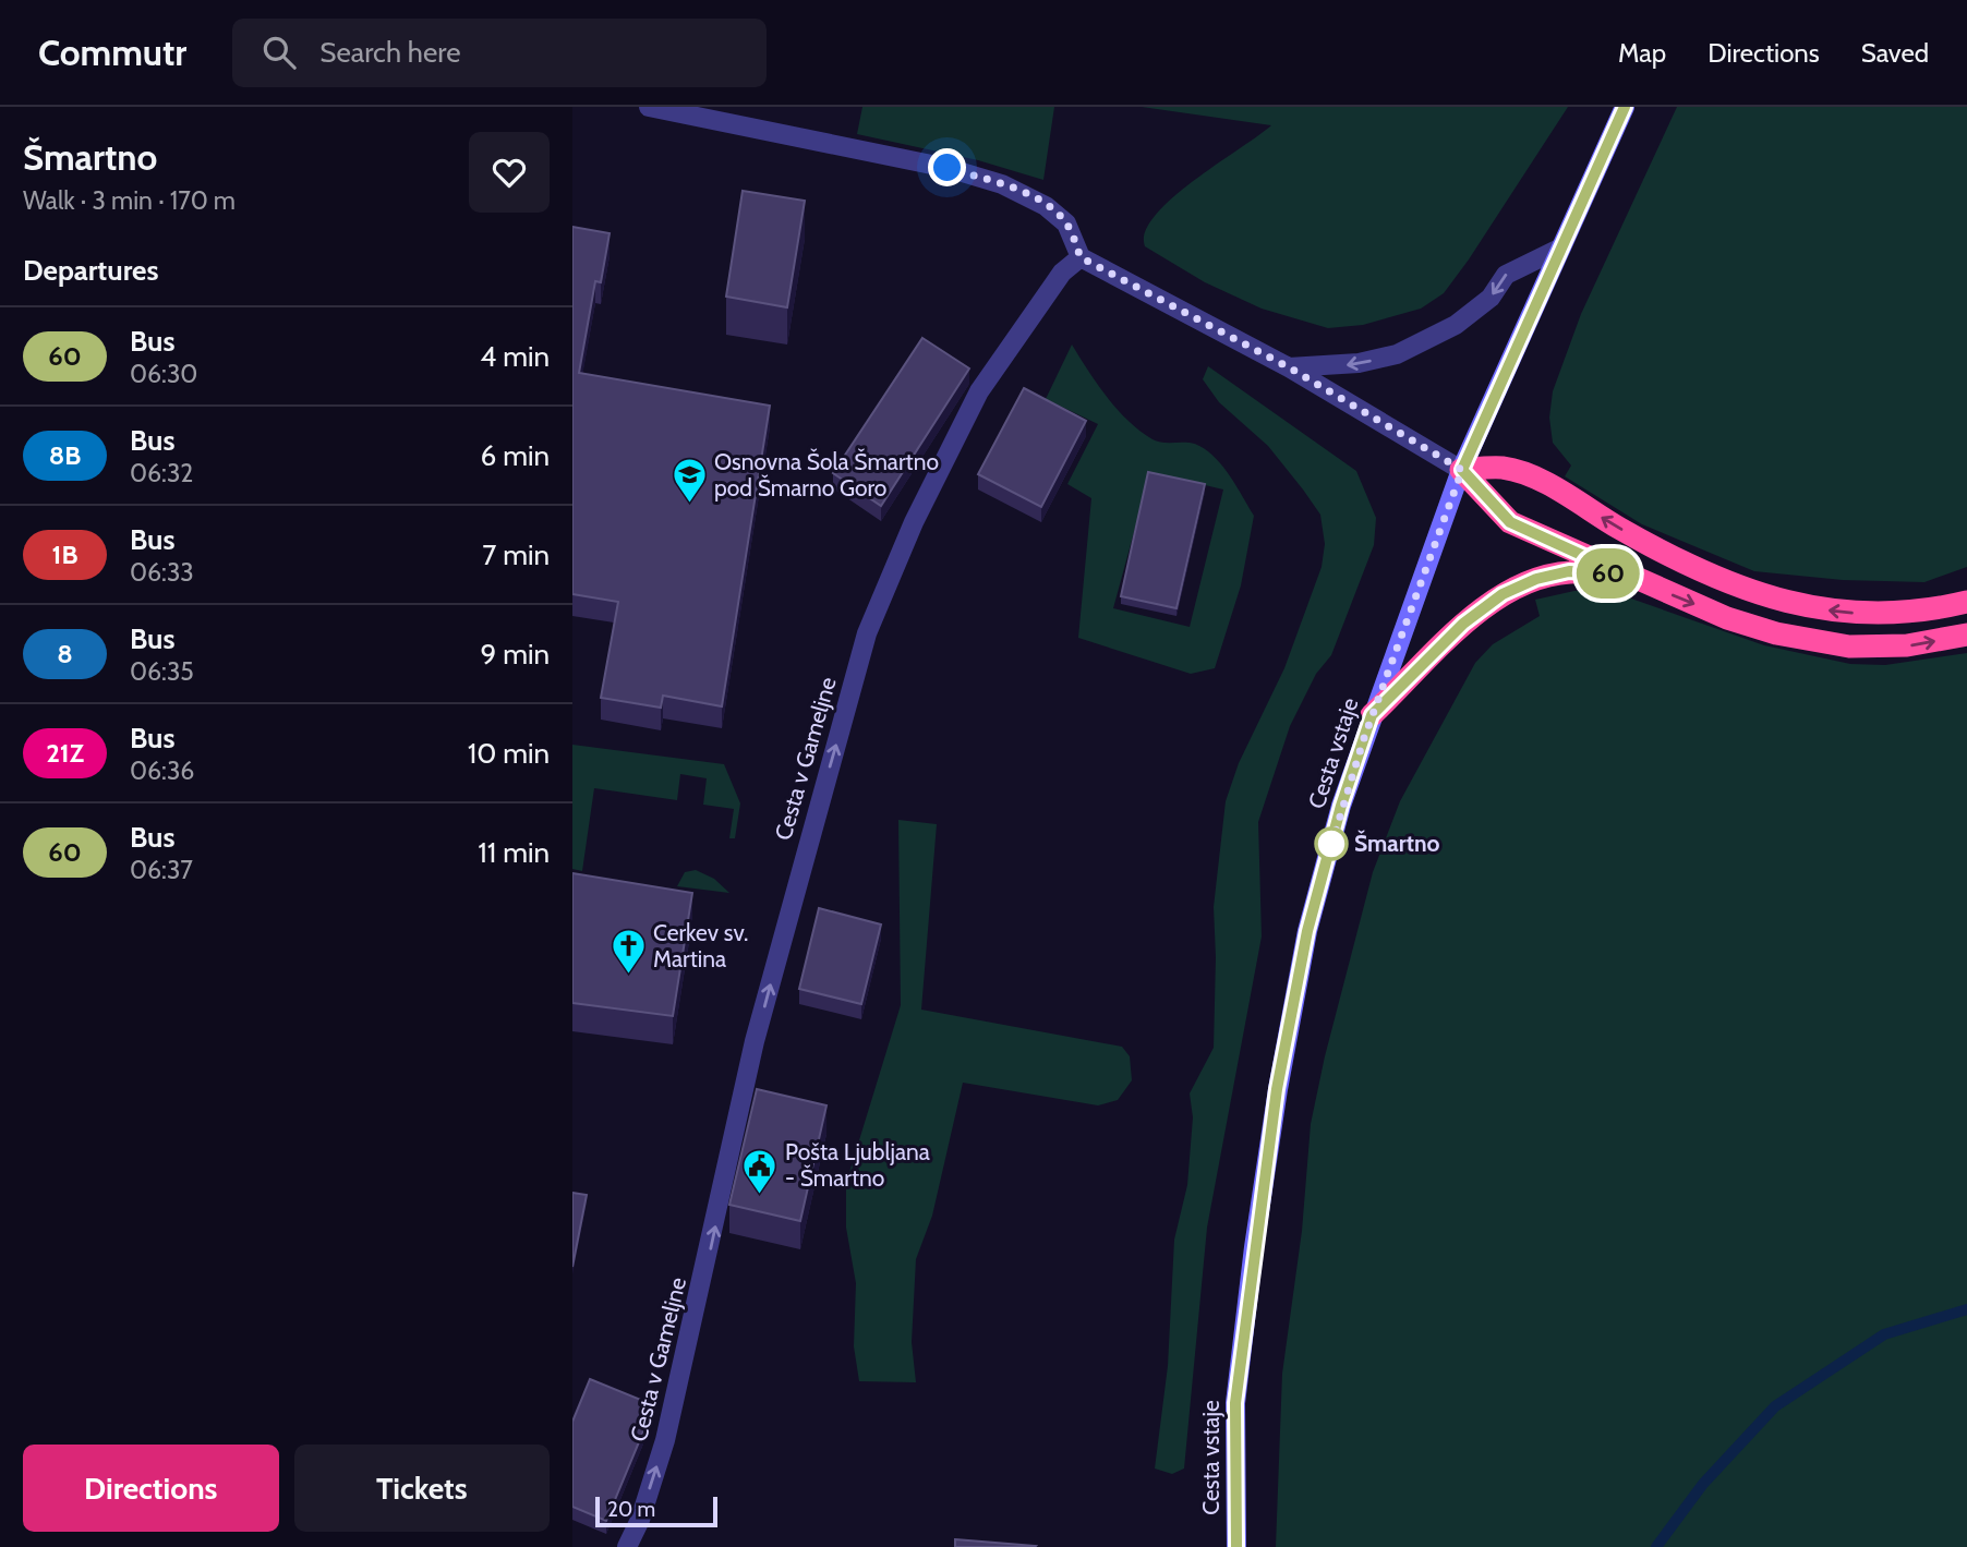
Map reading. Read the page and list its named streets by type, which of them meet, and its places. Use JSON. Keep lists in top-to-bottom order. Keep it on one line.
{"streets":{"street":["Cesta vstaje","Cesta v Gameljne"]},"one_way":["Cesta v Gameljne"],"places":{"school or university":["Osnovna Šola Šmartno pod Šmarno Goro"],"other":["Šmartno"],"church":["Cerkev sv. Martina"],"public building":["Pošta Ljubljana - Šmartno"]},"lines":["bus line 60"],"scale_bar":"20 m","page":{"header":"Commutr","search":"Search here","nav":["Map","Directions","Saved"],"heading":[["Šmartno","Walk · 3 min · 170 m"],"Departures"],"on_map":"60","list":[{"mark":"60","name":"Bus","note":"06:30","value":"4 min"},{"mark":"8B","name":"Bus","note":"06:32","value":"6 min"},{"mark":"1B","name":"Bus","note":"06:33","value":"7 min"},{"mark":"8","name":"Bus","note":"06:35","value":"9 min"},{"mark":"21Z","name":"Bus","note":"06:36","value":"10 min"},{"mark":"60","name":"Bus","note":"06:37","value":"11 min"}],"buttons":["Directions","Tickets"],"scale":"20 m"}}
